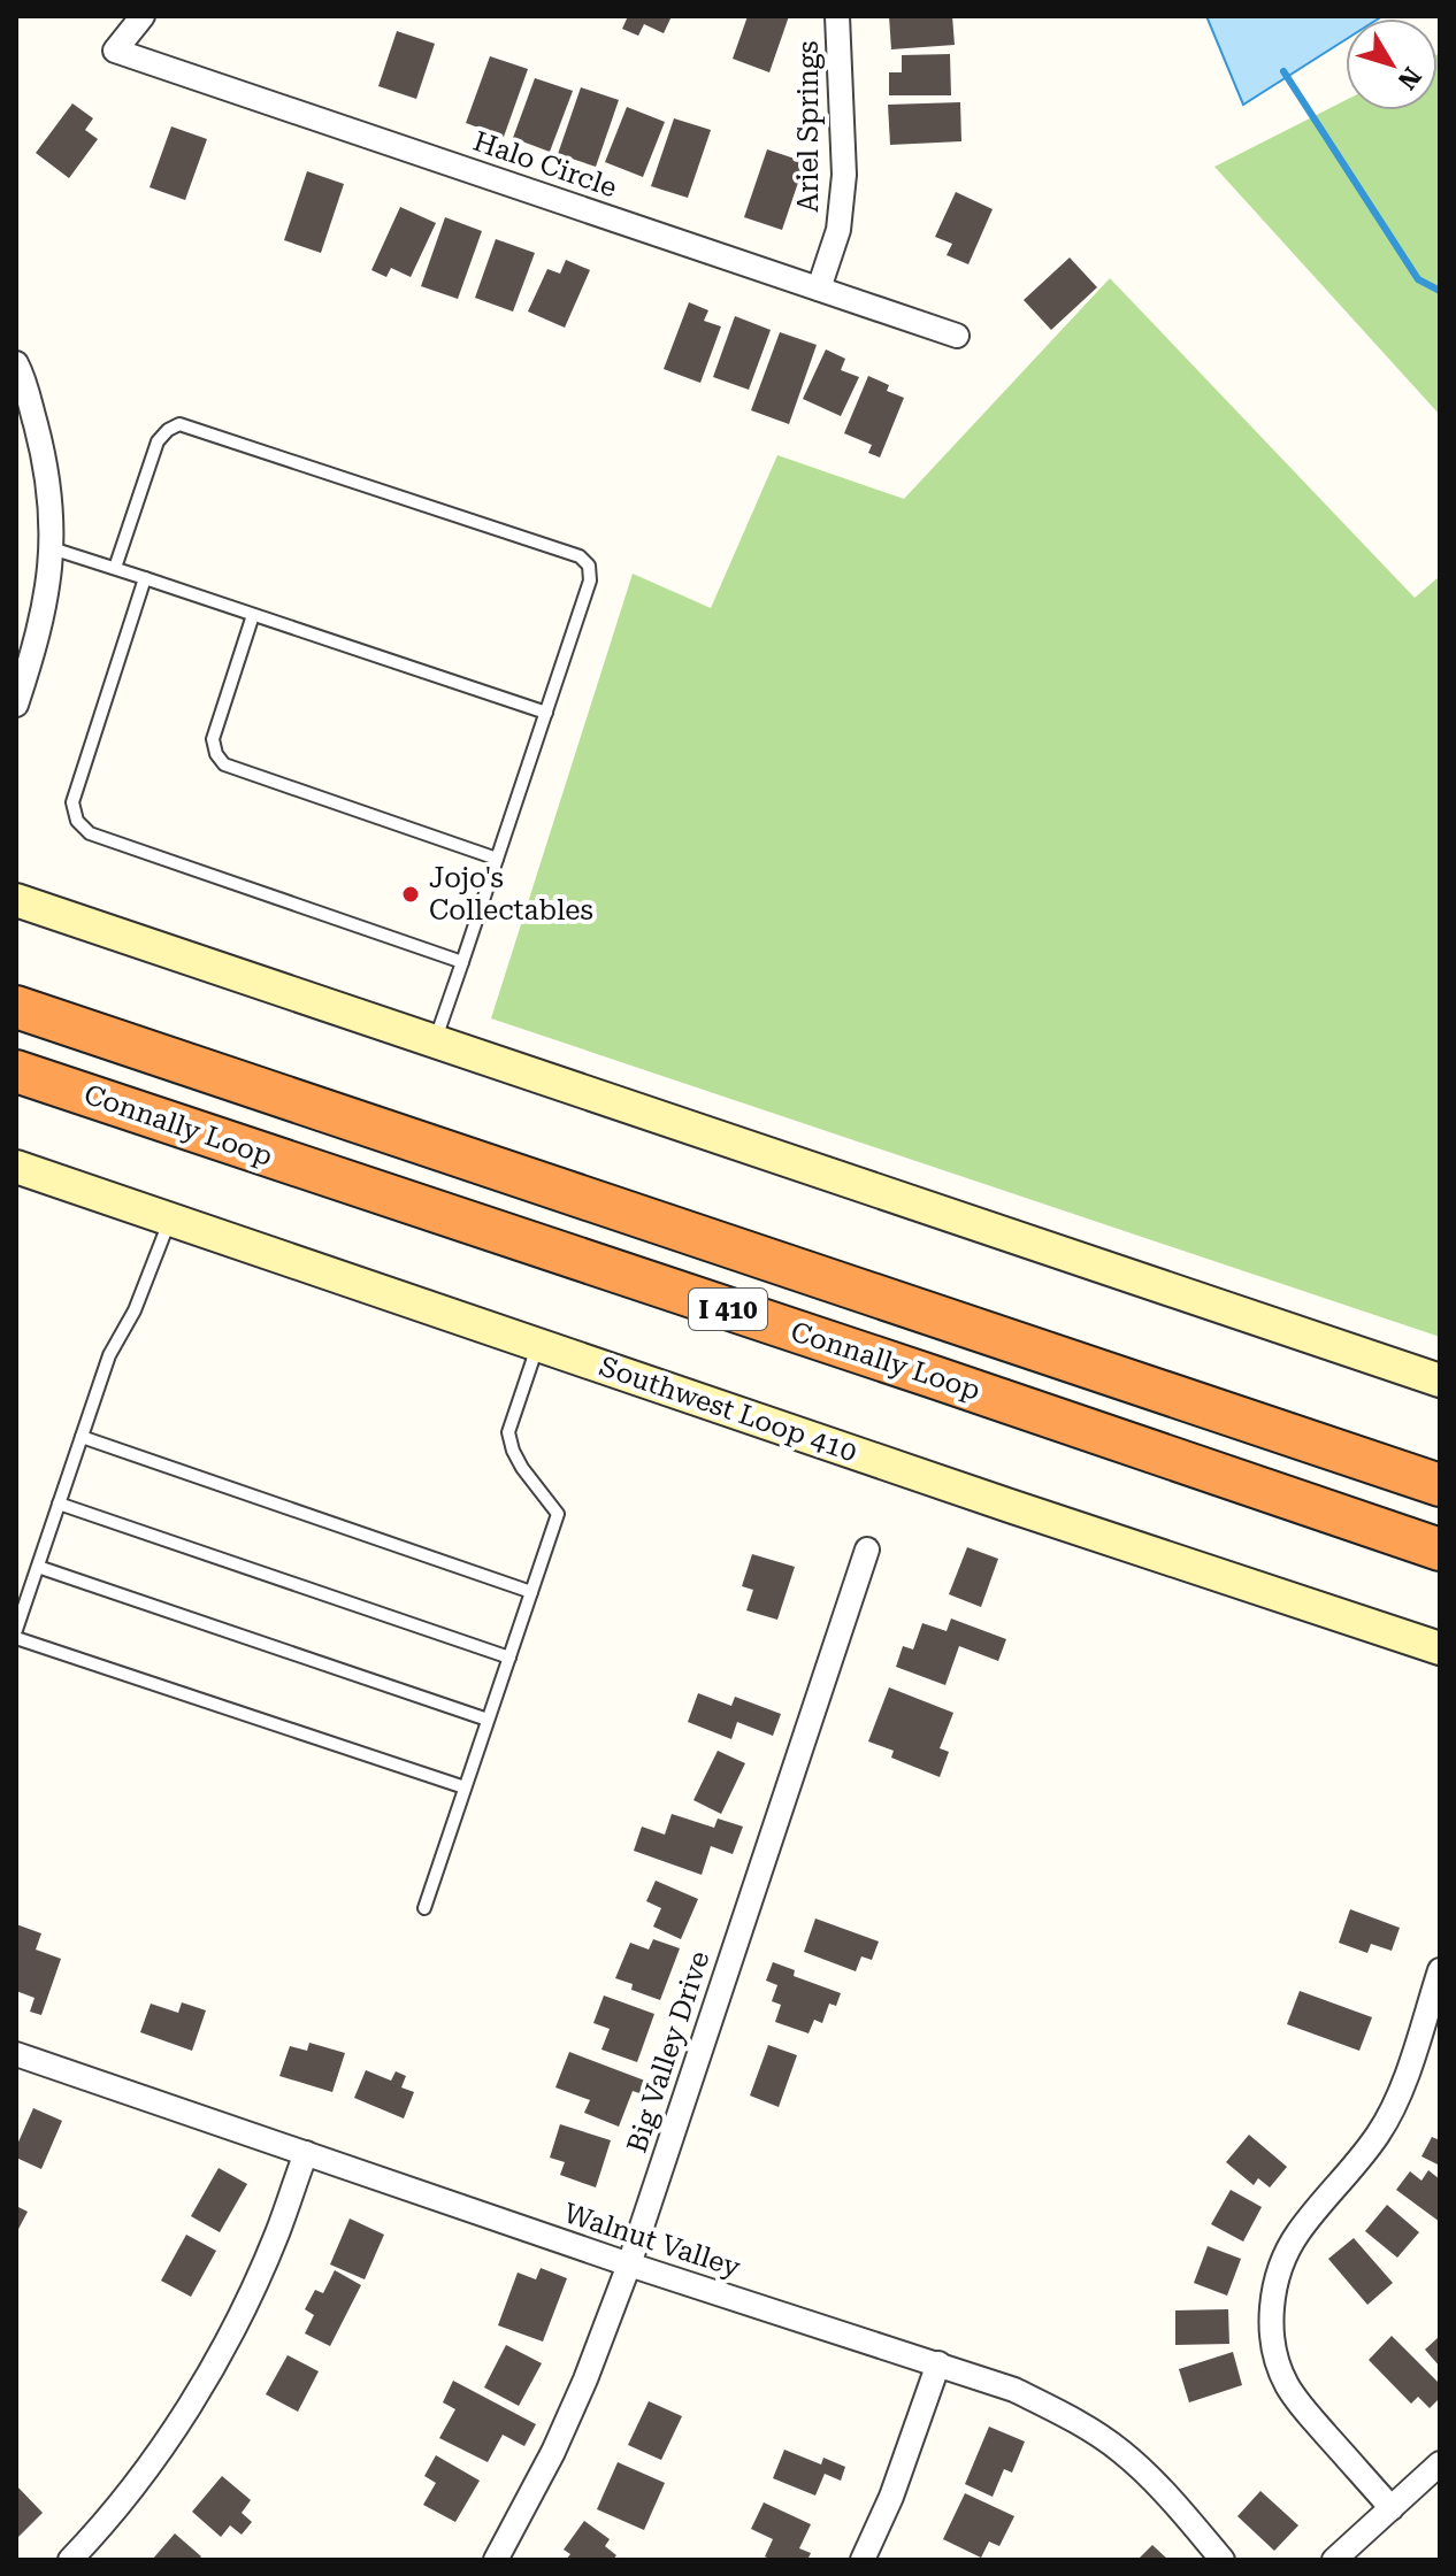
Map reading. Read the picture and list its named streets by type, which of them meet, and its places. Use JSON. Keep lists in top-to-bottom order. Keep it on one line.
{"streets":{"highway":["Connally Loop","I 410"],"main road":["Southwest Loop 410"],"street":["Ariel Springs","Halo Circle","Big Valley Drive","Walnut Valley"]},"crossings":[["Ariel Springs","Halo Circle"],["Big Valley Drive","Walnut Valley"]],"places":["Jojo's Collectables"],"north":"bottom right"}
